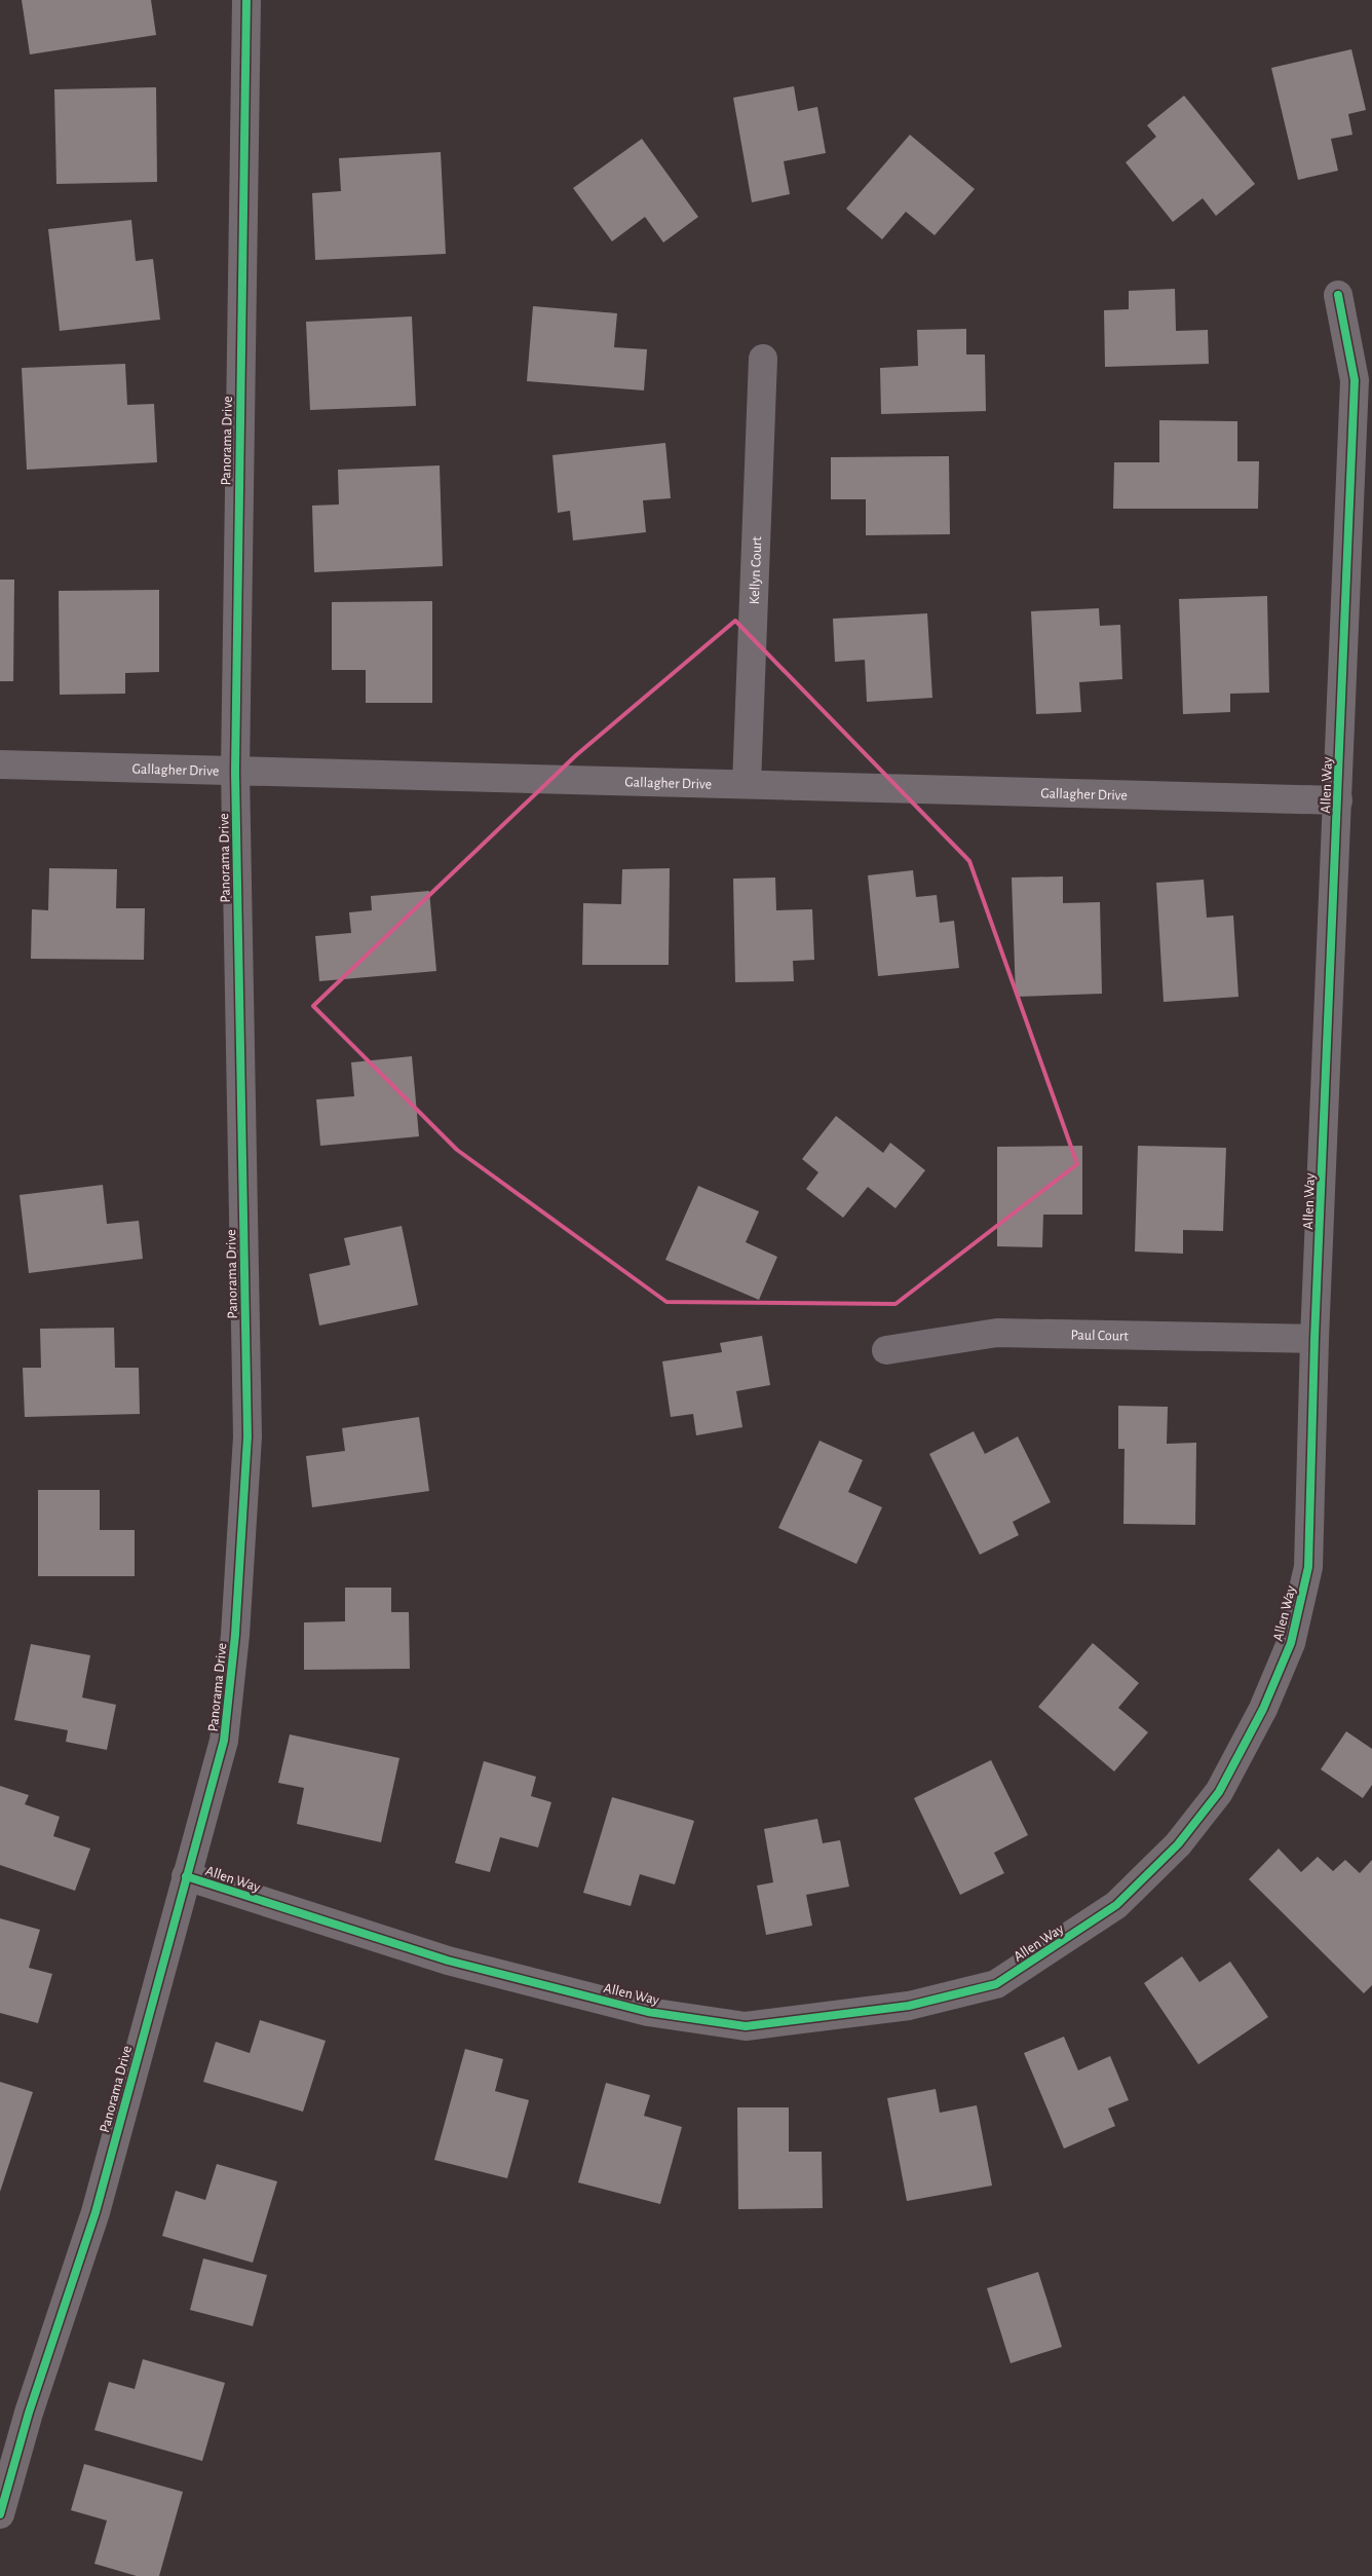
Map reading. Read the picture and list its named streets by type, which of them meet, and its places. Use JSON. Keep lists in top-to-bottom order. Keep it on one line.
{"streets":{"street":["Panorama Drive","Kellyn Court","Gallagher Drive","Allen Way","Paul Court"]},"crossings":[["Panorama Drive","Gallagher Drive"],["Panorama Drive","Allen Way"],["Kellyn Court","Gallagher Drive"],["Gallagher Drive","Allen Way"],["Allen Way","Paul Court"]]}
